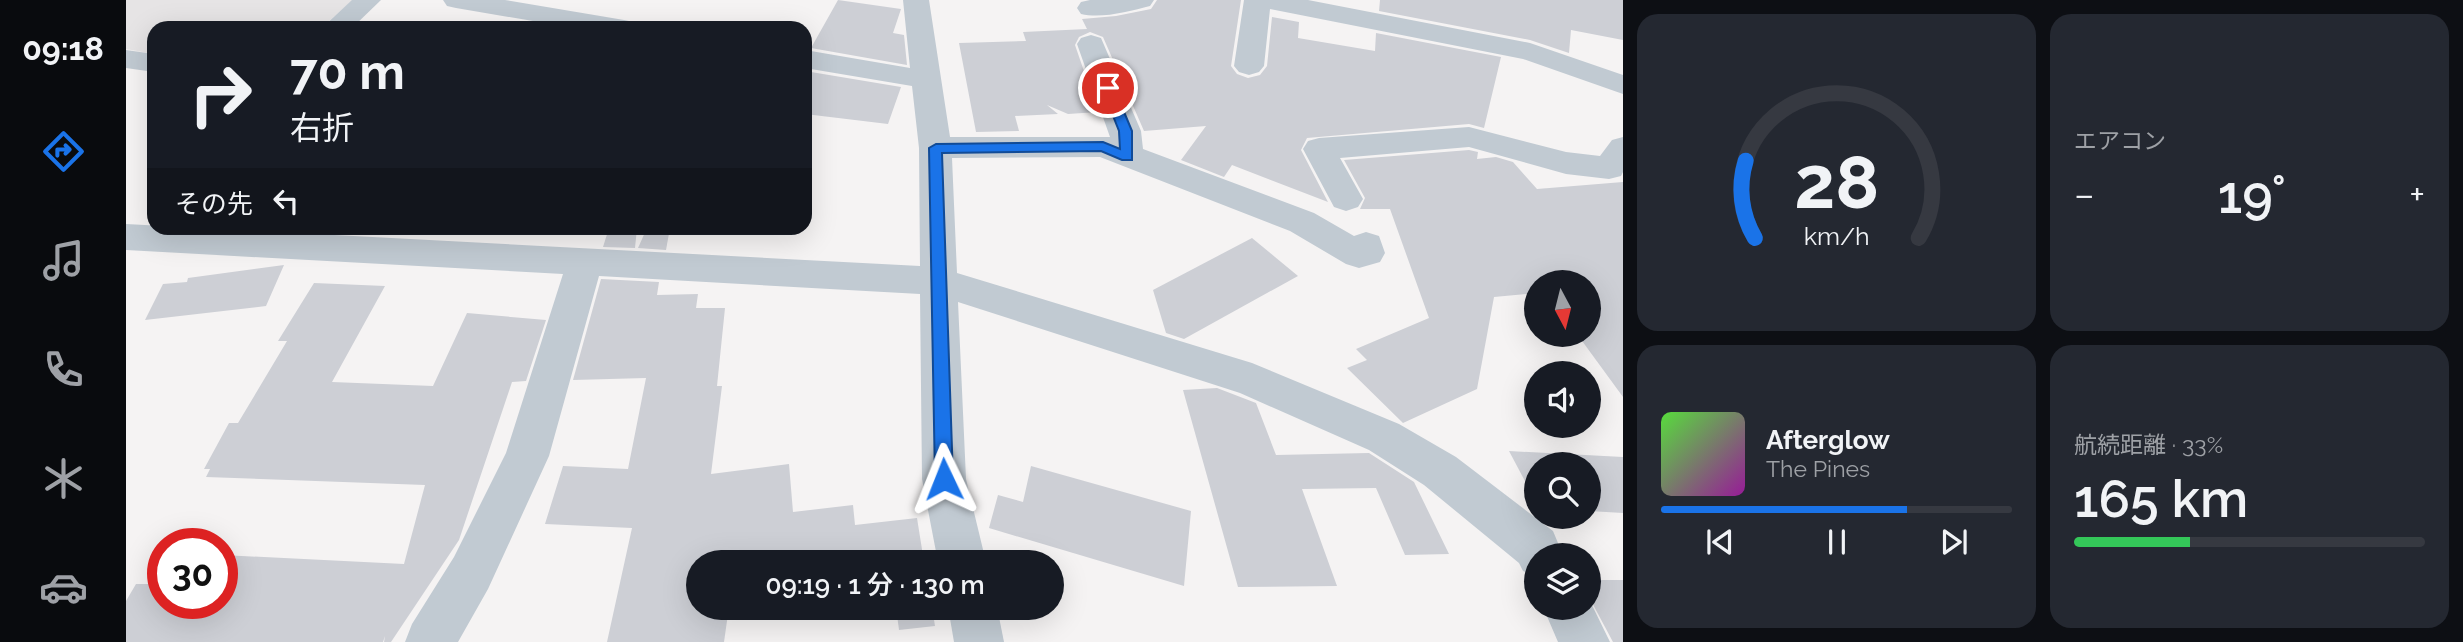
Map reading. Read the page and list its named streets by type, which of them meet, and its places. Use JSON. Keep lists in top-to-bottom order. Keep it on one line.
{"north":"bottom","page":{"tabs":"09:18","tile":["エアコン",["航続距離 · 33%","165 km"]],"turn":["70 m","右折"],"heat":["−","19°","+"],"then":"その先","song":["Afterglow","The Pines"],"limit":"30","trip":"09:19 · 1 分 · 130 m","gauge":["28","km/h"]}}
